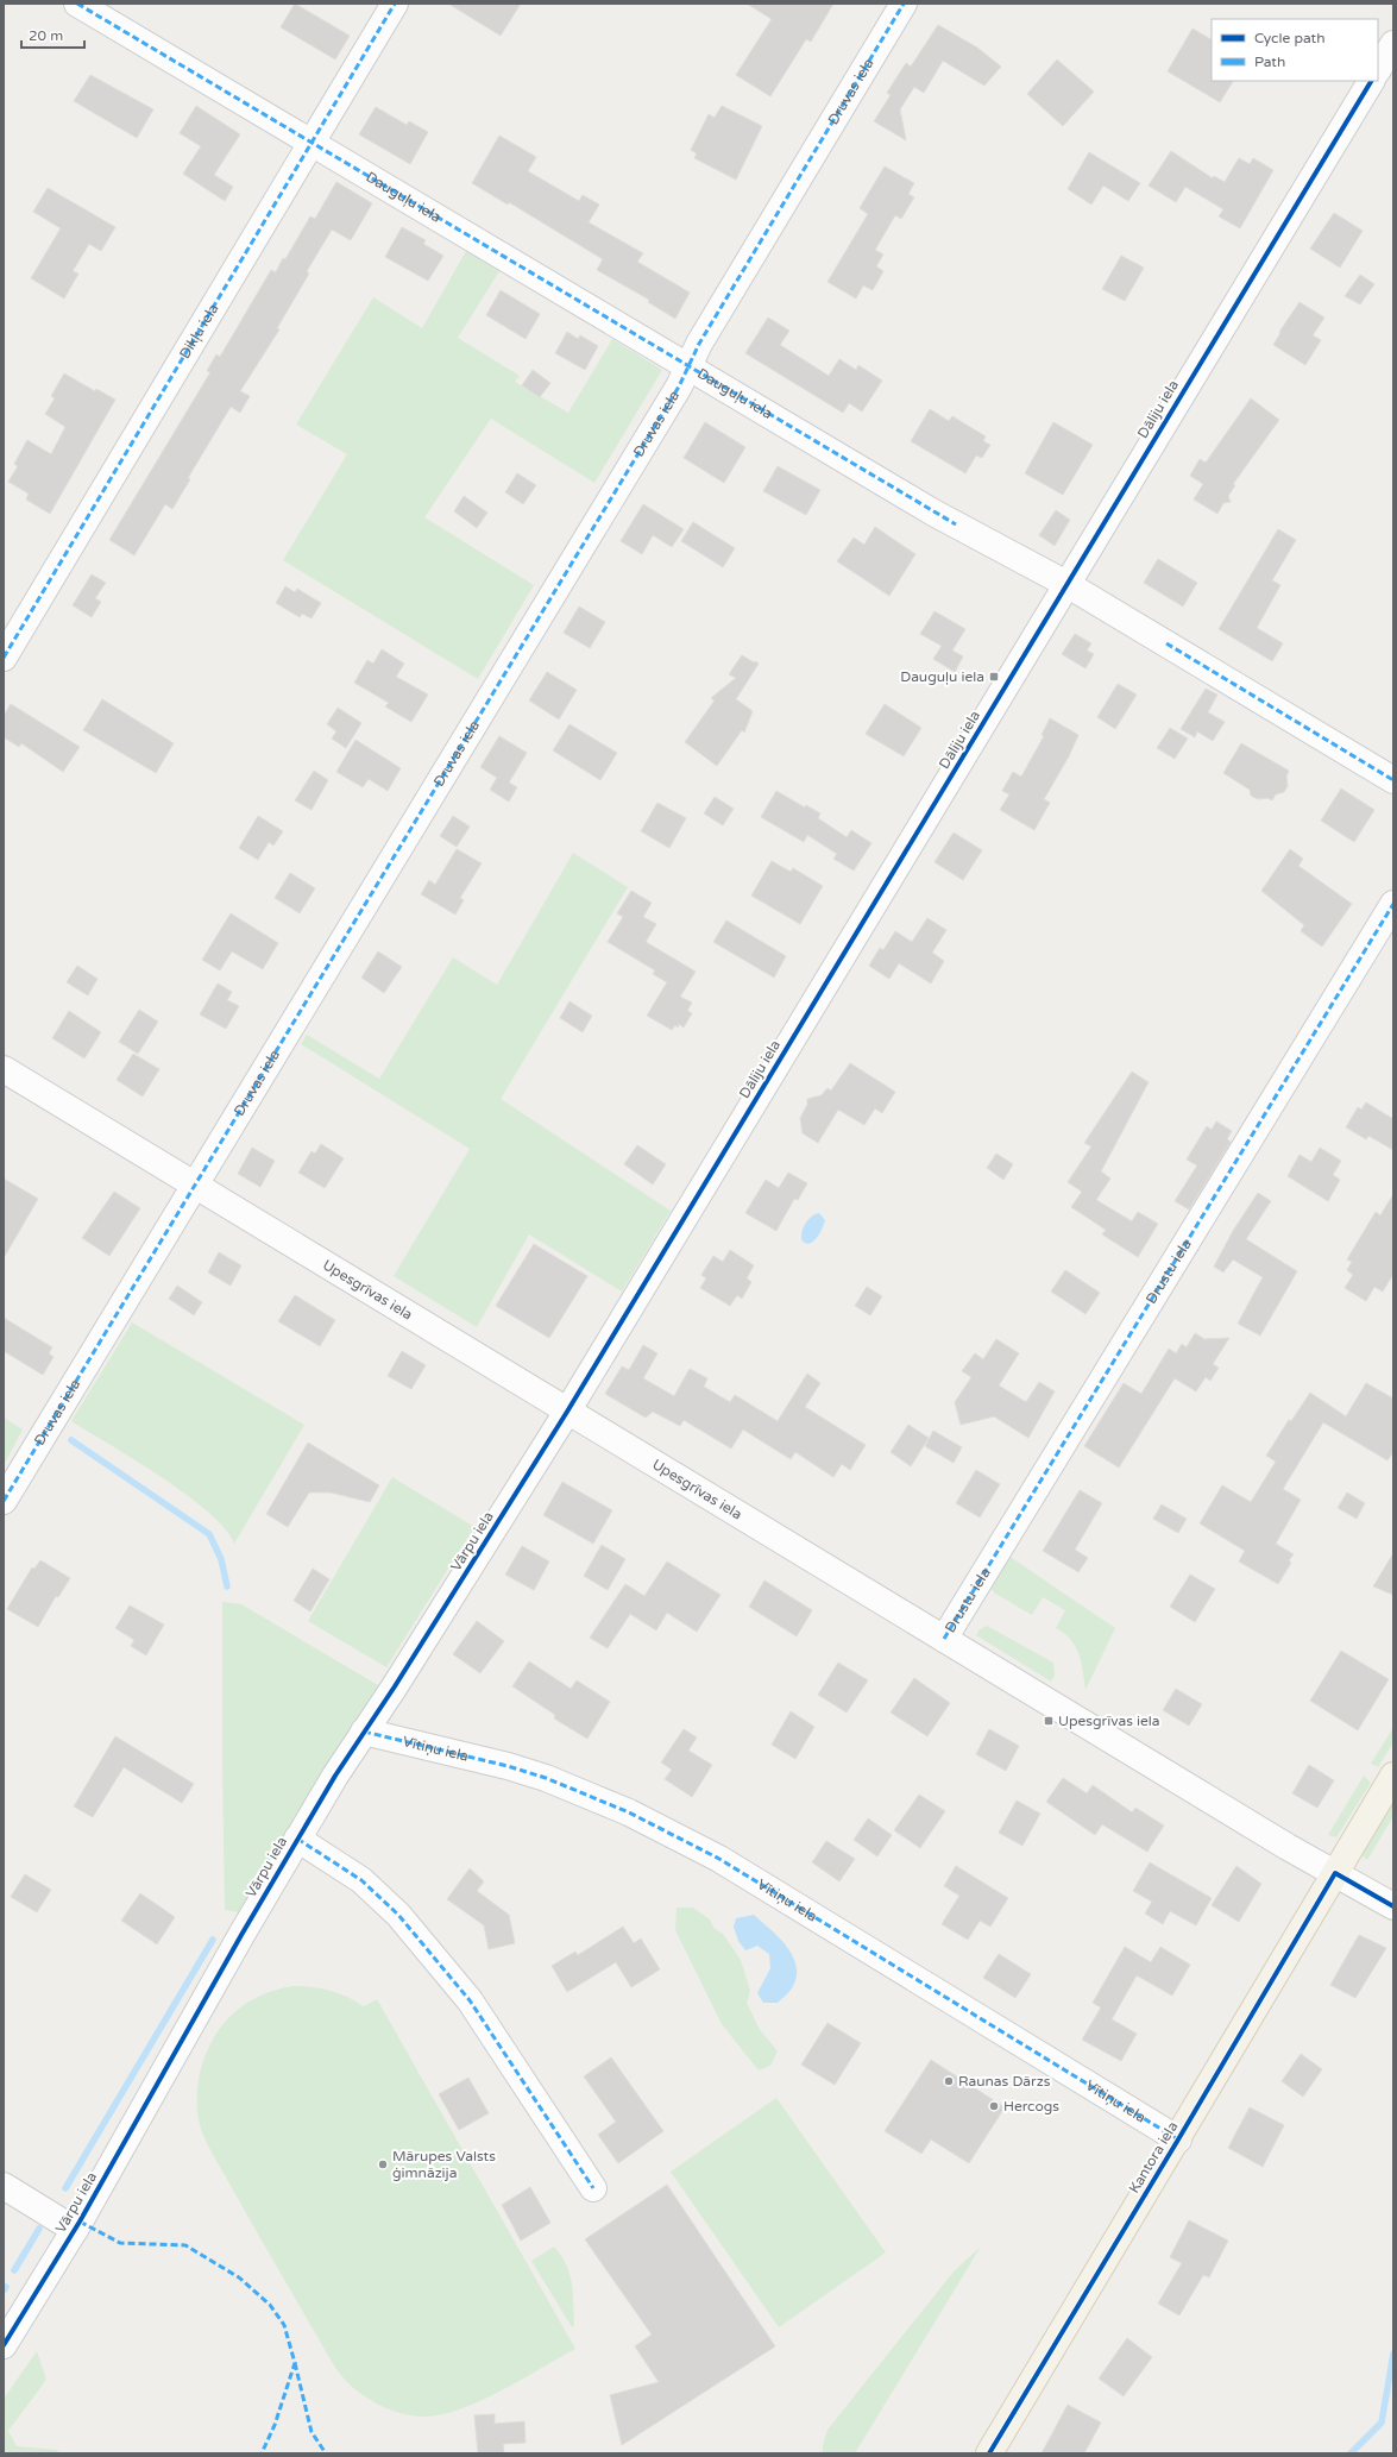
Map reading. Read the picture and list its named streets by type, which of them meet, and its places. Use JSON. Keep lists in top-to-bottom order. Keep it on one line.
{"streets":{"main road":["Kantora iela"],"street":["Druvas iela","Dauguļu iela","Dikļu iela","Dāliju iela","Drustu iela","Upesgrīvas iela","Vārpu iela","Vītiņu iela"]},"crossings":[["Druvas iela","Dauguļu iela"],["Druvas iela","Upesgrīvas iela"],["Dauguļu iela","Dikļu iela"],["Dauguļu iela","Dāliju iela"],["Dāliju iela","Upesgrīvas iela"],["Dāliju iela","Vārpu iela"],["Drustu iela","Upesgrīvas iela"],["Upesgrīvas iela","Vārpu iela"],["Upesgrīvas iela","Kantora iela"],["Vārpu iela","Vītiņu iela"],["Vītiņu iela","Kantora iela"]],"places":{"transit":["Dauguļu iela","Upesgrīvas iela"],"other":["Raunas Dārzs","Hercogs","Mārupes Valsts ģimnāzija"]},"legend":["Cycle path","Path"],"scale_bar":"20 m"}
